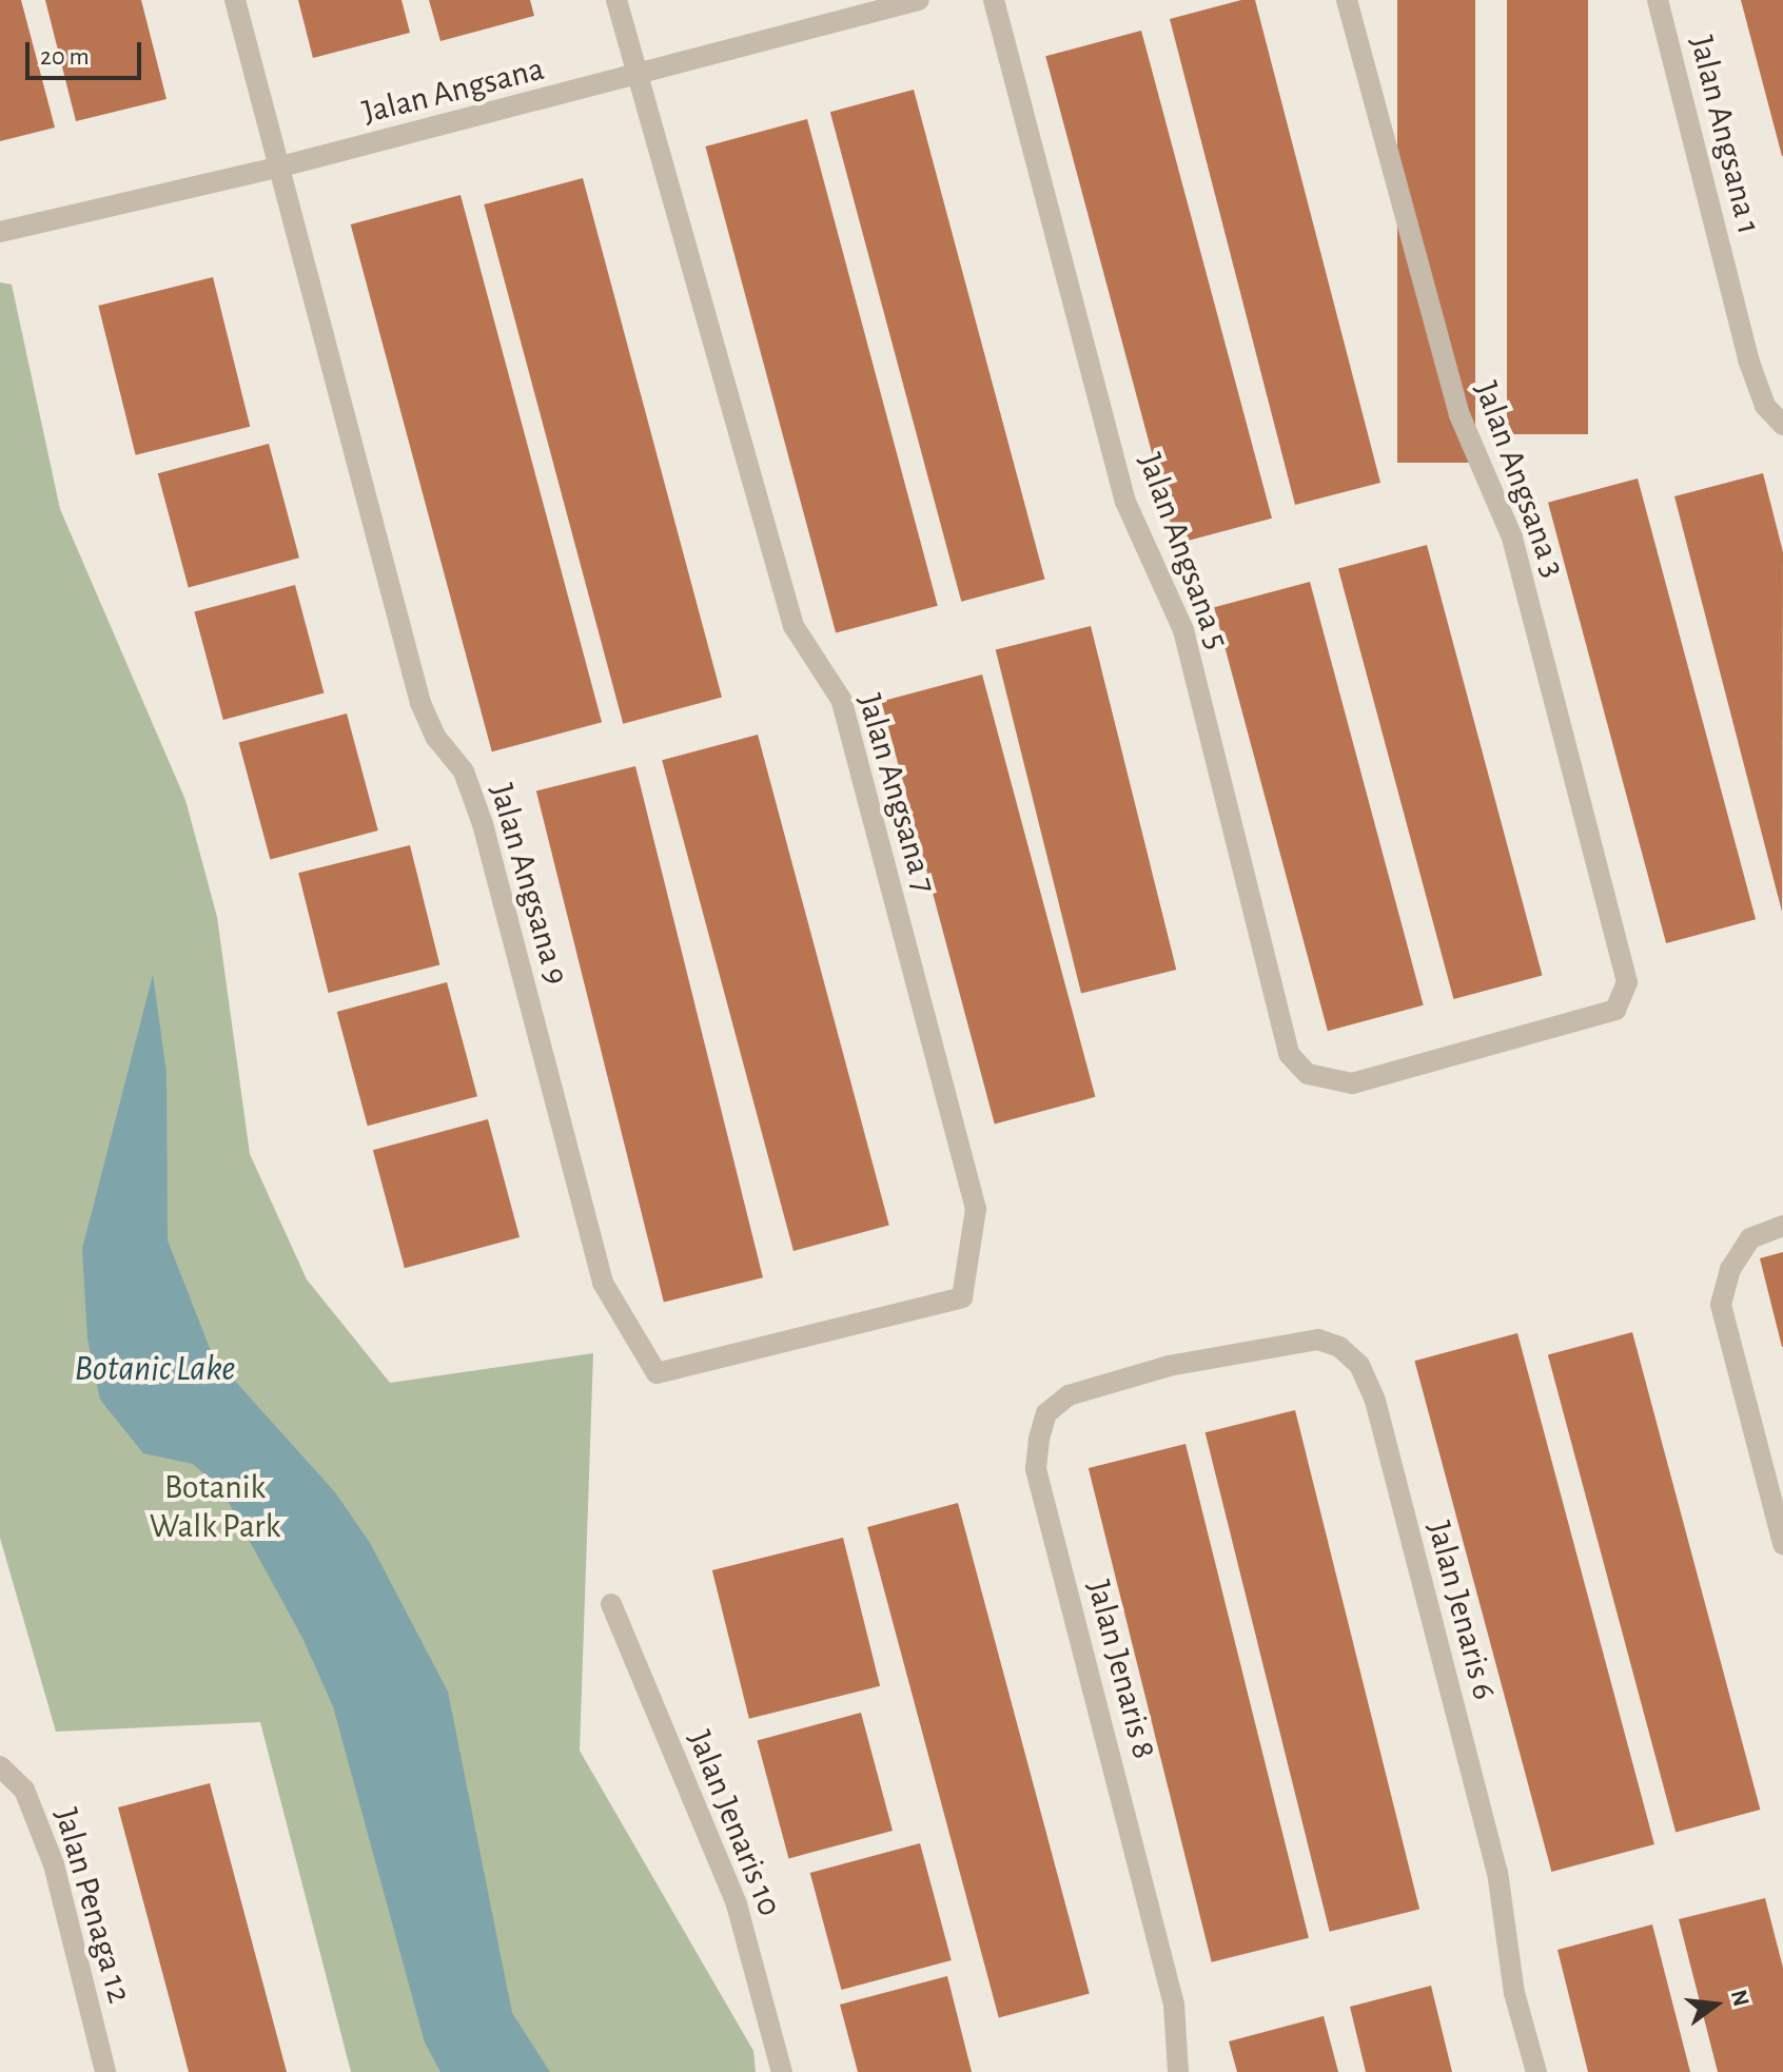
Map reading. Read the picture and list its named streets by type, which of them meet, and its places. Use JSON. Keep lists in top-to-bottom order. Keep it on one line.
{"streets":{"street":["Jalan Angsana","Jalan Angsana 1","Jalan Angsana 3","Jalan Angsana 5","Jalan Angsana 7","Jalan Angsana 9","Jalan Jenaris 6","Jalan Jenaris 8","Jalan Jenaris 10","Jalan Penaga 12"]},"crossings":[["Jalan Angsana","Jalan Angsana 7"],["Jalan Angsana","Jalan Angsana 9"],["Jalan Angsana 3","Jalan Angsana 5"],["Jalan Angsana 7","Jalan Angsana 9"],["Jalan Jenaris 6","Jalan Jenaris 8"]],"water":["Botanic Lake"],"parks":["Botanik Walk Park"],"scale_bar":"20 m","north":"right"}
